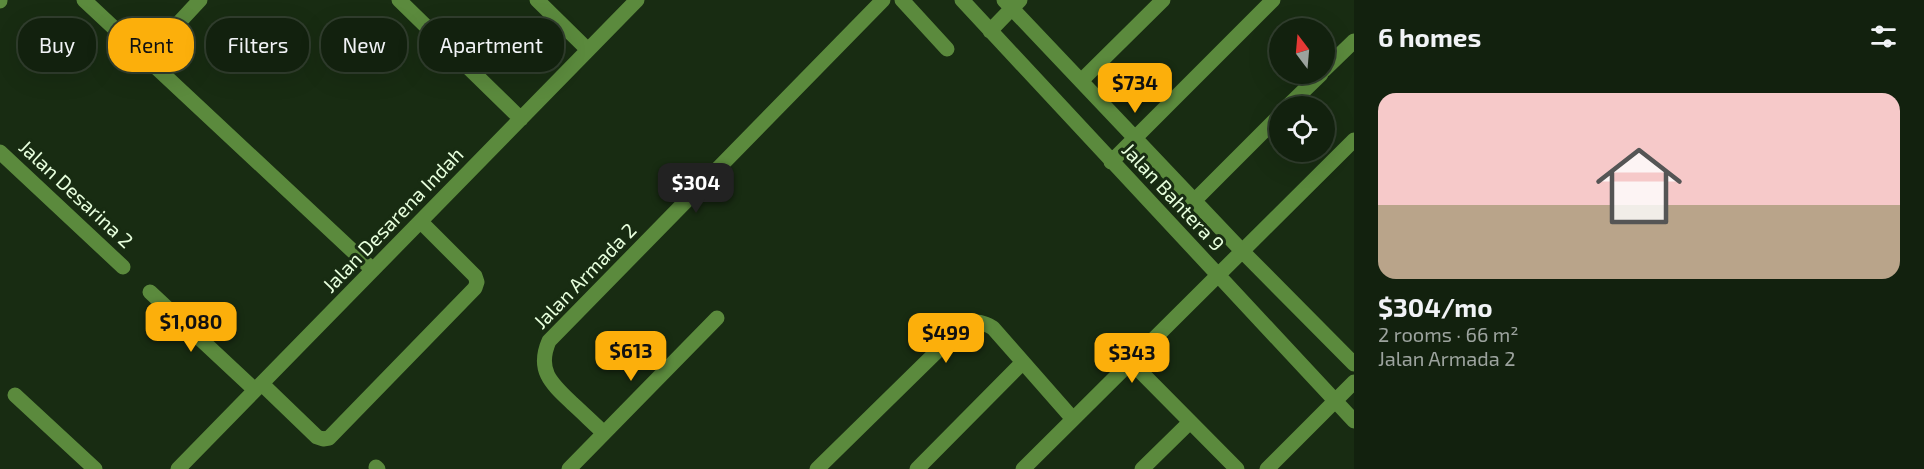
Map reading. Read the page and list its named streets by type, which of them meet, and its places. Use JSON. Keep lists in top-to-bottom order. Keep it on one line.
{"streets":{"street":["Jalan Desarina 2","Jalan Bahtera 9","Jalan Desarena Indah","Jalan Armada 2"]},"north":"top","page":{"heading":"6 homes","chip":["Buy","Rent","Filters","New","Apartment"],"price":["$734","$304","$1,080","$499","$613","$343"],"list":[{"name":"$304/mo","note":"2 rooms · 66 m² · Jalan Armada 2"}]}}
